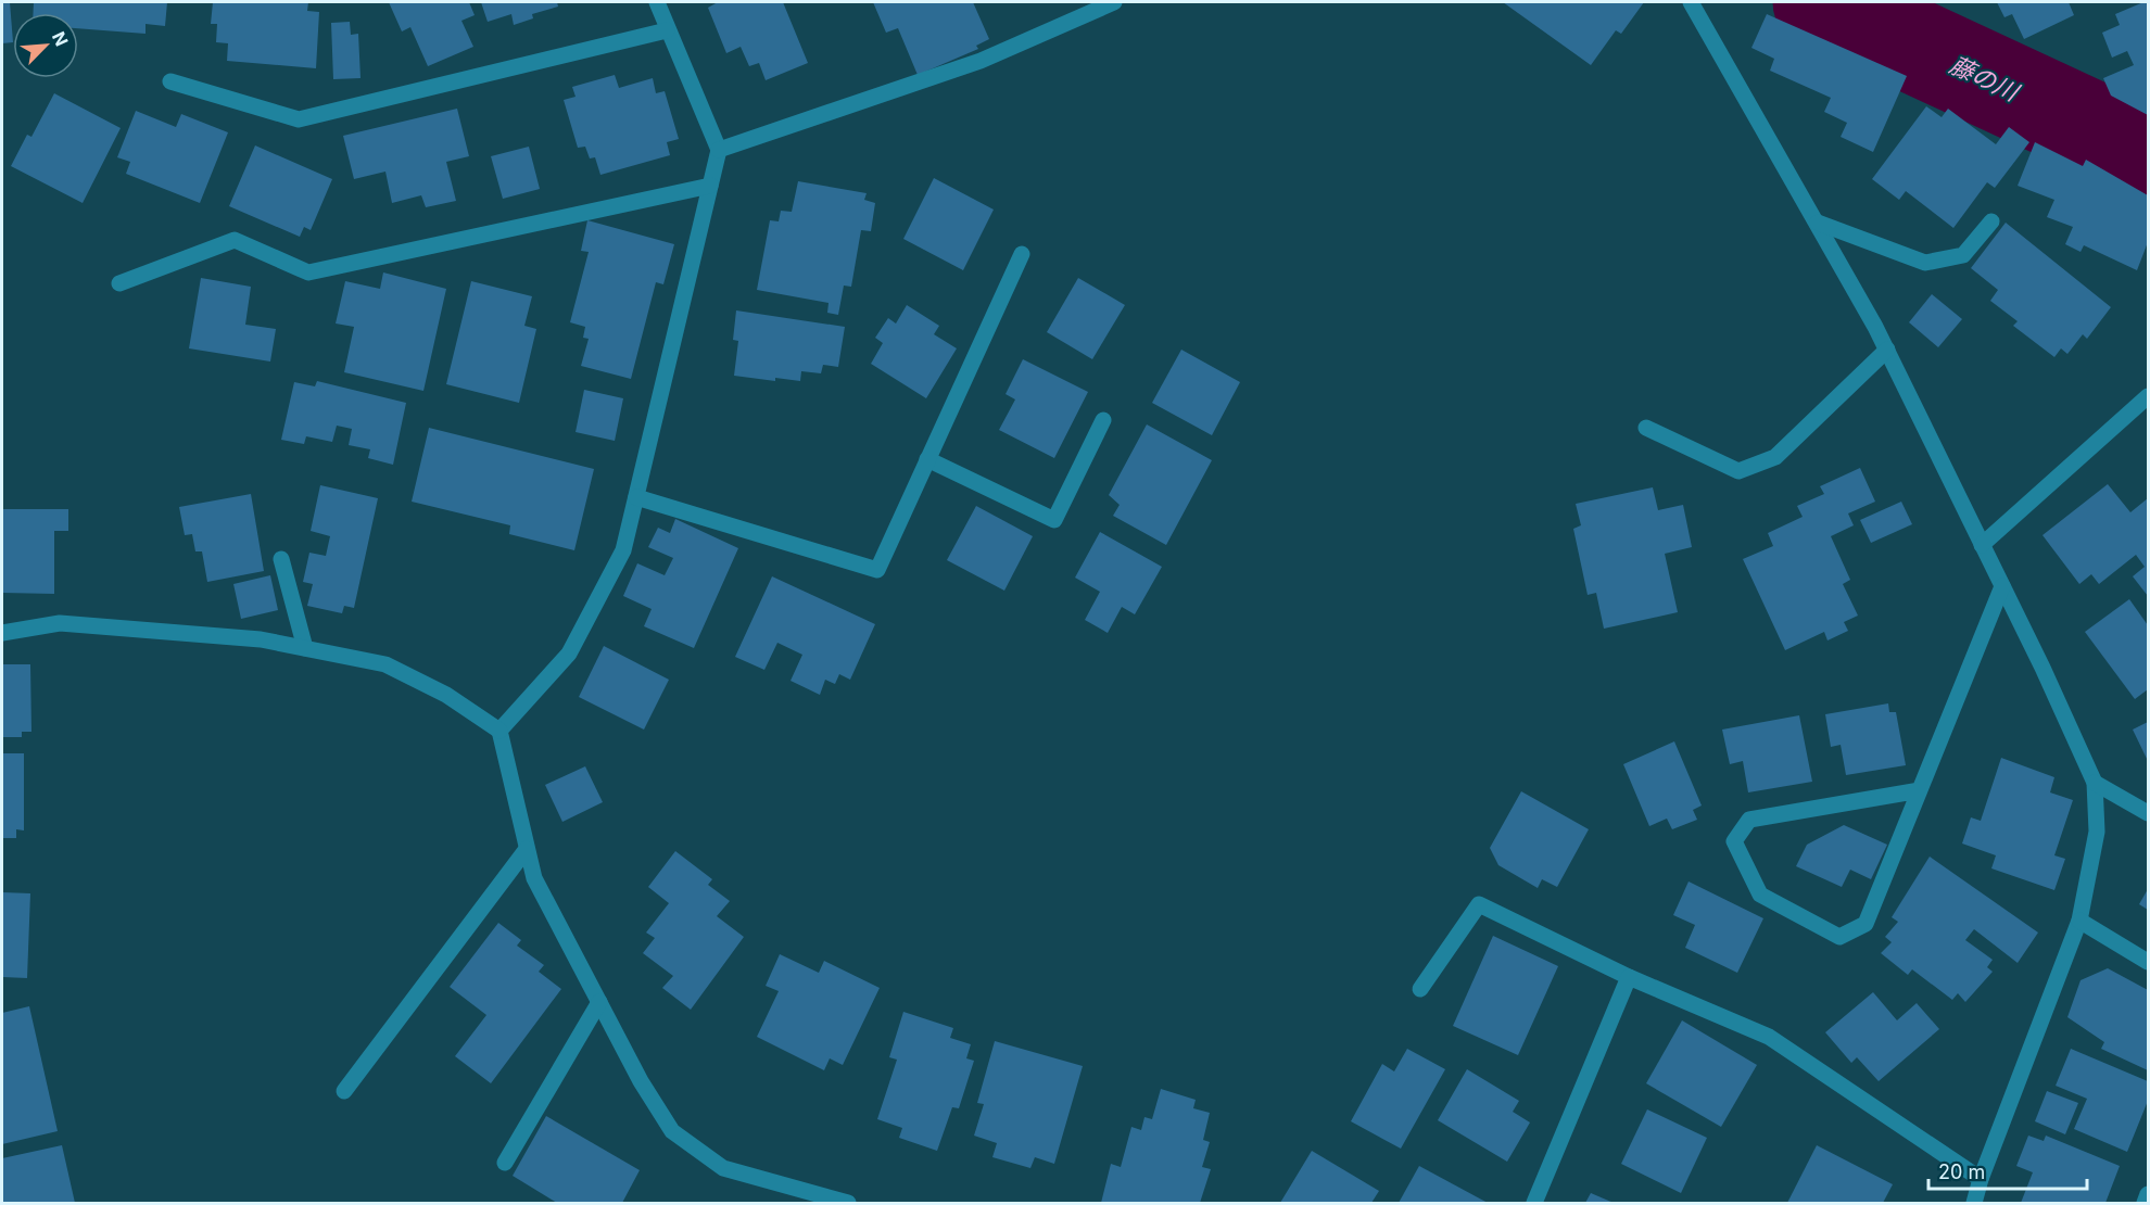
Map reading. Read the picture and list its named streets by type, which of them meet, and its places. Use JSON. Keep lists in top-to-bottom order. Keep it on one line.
{"water":["藤の川"],"scale_bar":"20 m","north":"top right"}
